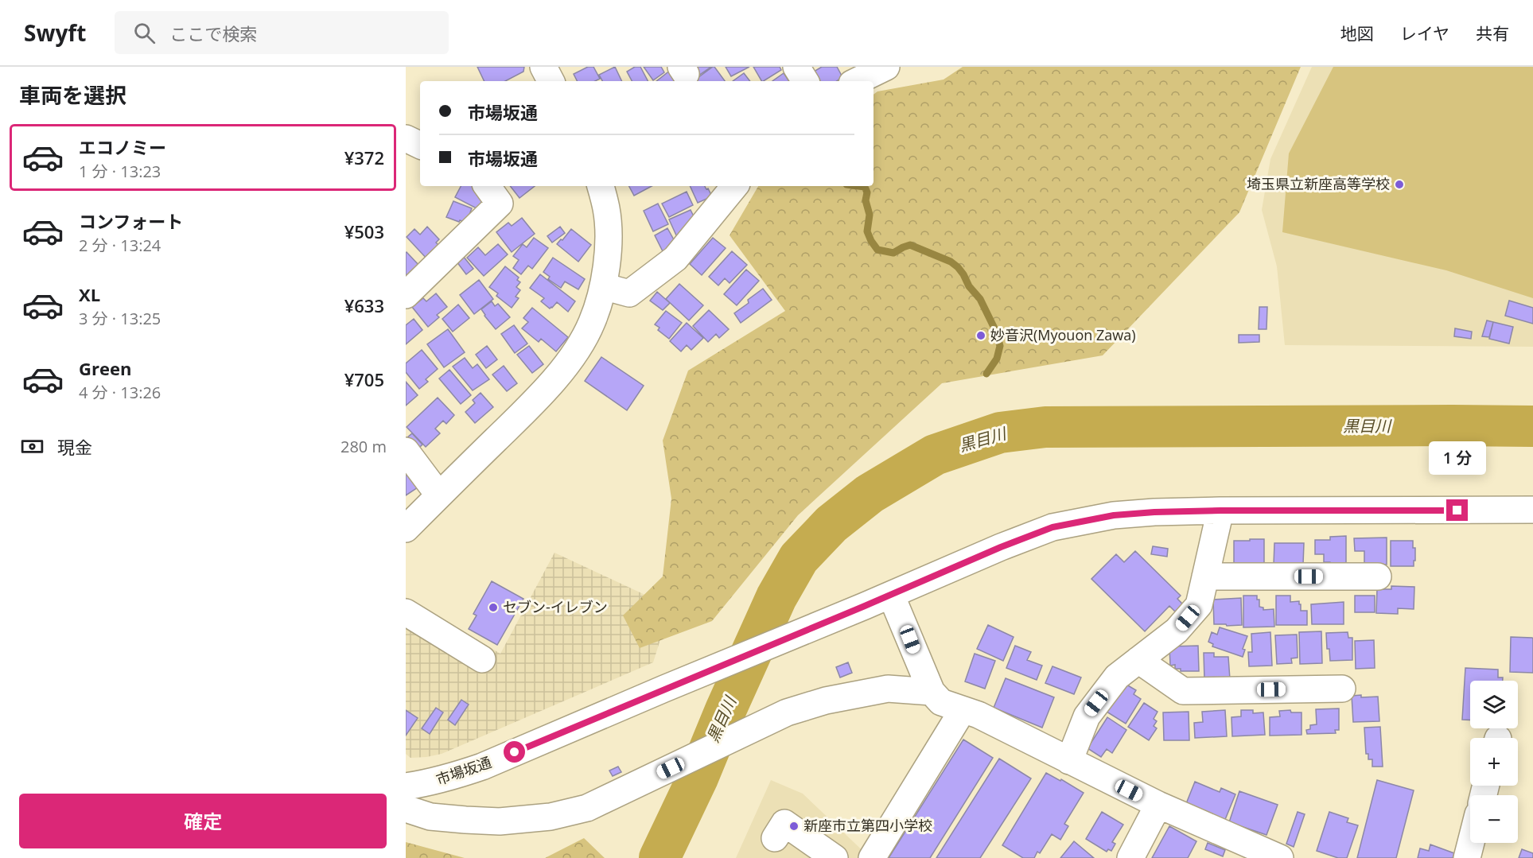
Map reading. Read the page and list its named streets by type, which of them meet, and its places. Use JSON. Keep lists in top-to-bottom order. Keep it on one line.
{"streets":{"street":["市場坂通"]},"water":["黒目川"],"places":["埼玉県立新座高等学校","妙音沢(Myouon Zawa)","セブン-イレブン","新座市立第四小学校"],"page":{"header":"Swyft","search":"ここで検索","nav":["地図","レイヤ","共有"],"heading":"車両を選択","banner":["市場坂通","市場坂通"],"list":[{"name":"エコノミー","note":"1 分 · 13:23","value":"¥372"},{"name":"コンフォート","note":"2 分 · 13:24","value":"¥503"},{"name":"XL","note":"3 分 · 13:25","value":"¥633"},{"name":"Green","note":"4 分 · 13:26","value":"¥705"}],"pay":["現金","280 m"],"bubble":"1 分","map_buttons":["+","−"],"buttons":"確定"}}
